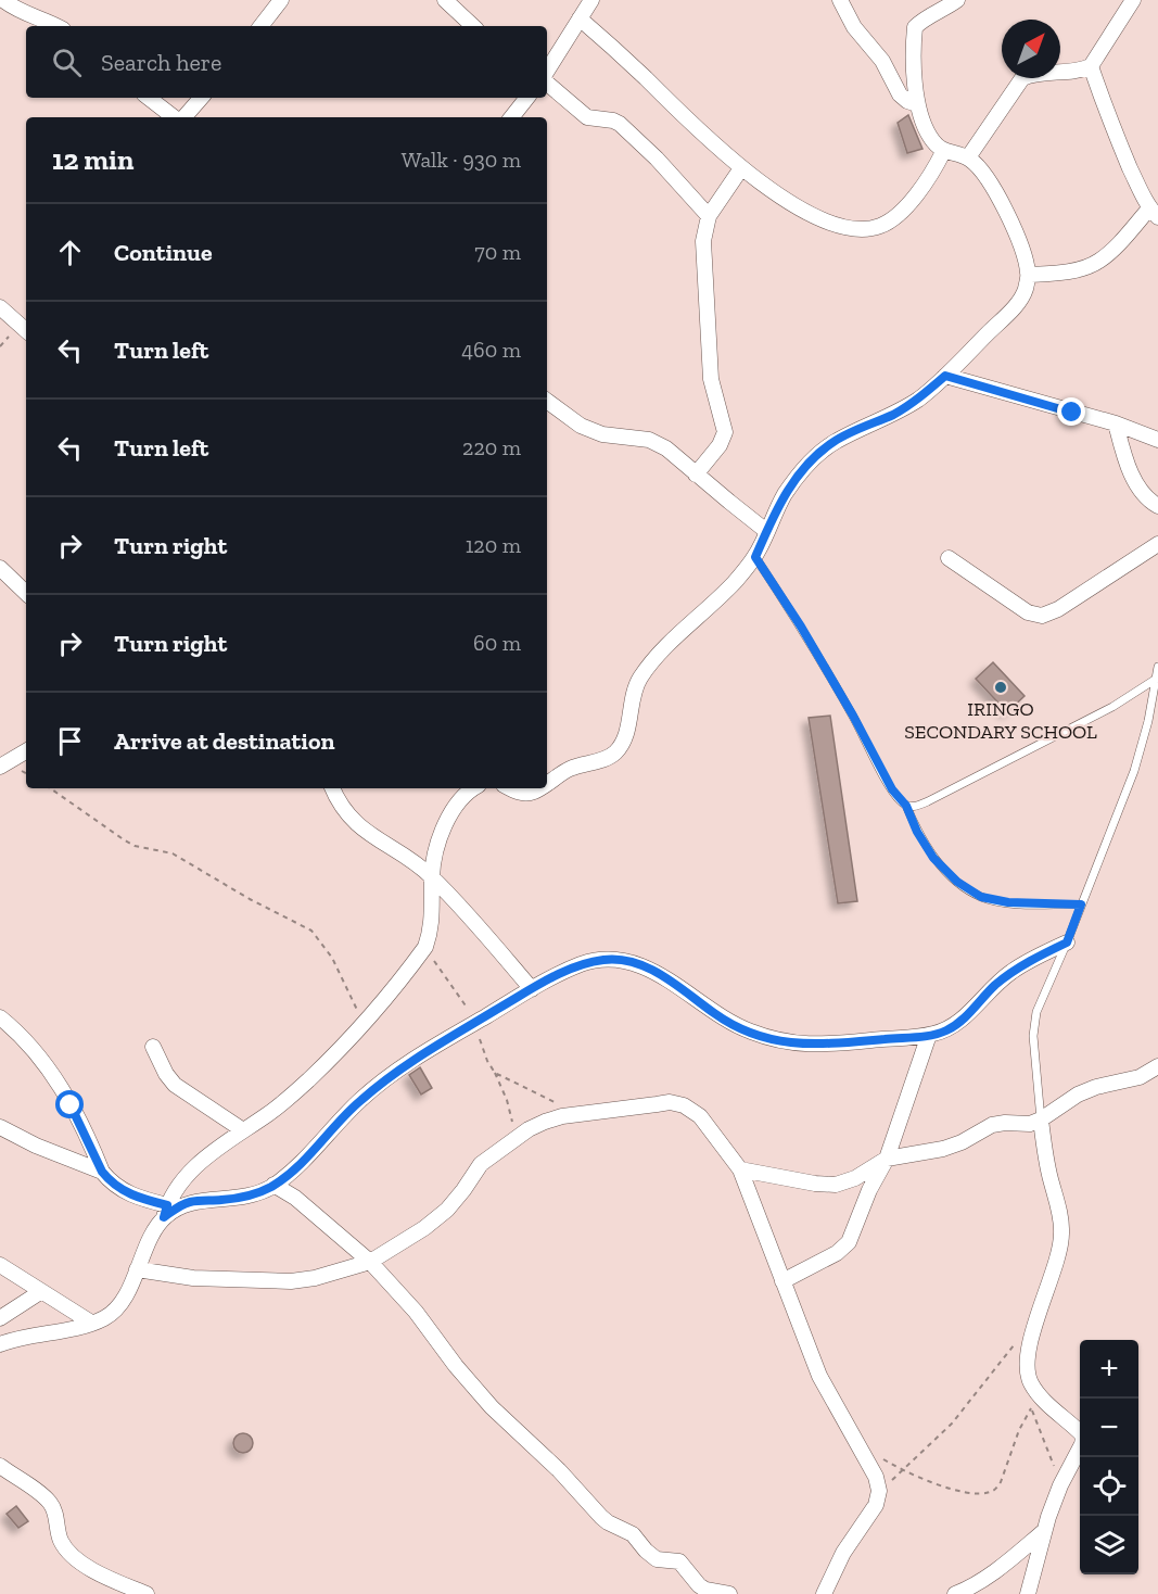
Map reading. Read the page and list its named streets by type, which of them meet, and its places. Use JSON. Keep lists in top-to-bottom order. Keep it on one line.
{"places":["IRINGO SECONDARY SCHOOL"],"north":"top right","page":{"search":"Search here","heading":["12 min","Walk · 930 m"],"list":[["Continue","70 m"],["Turn left","460 m"],["Turn left","220 m"],["Turn right","120 m"],["Turn right","60 m"],"Arrive at destination"],"map_buttons":["+","−"]}}
